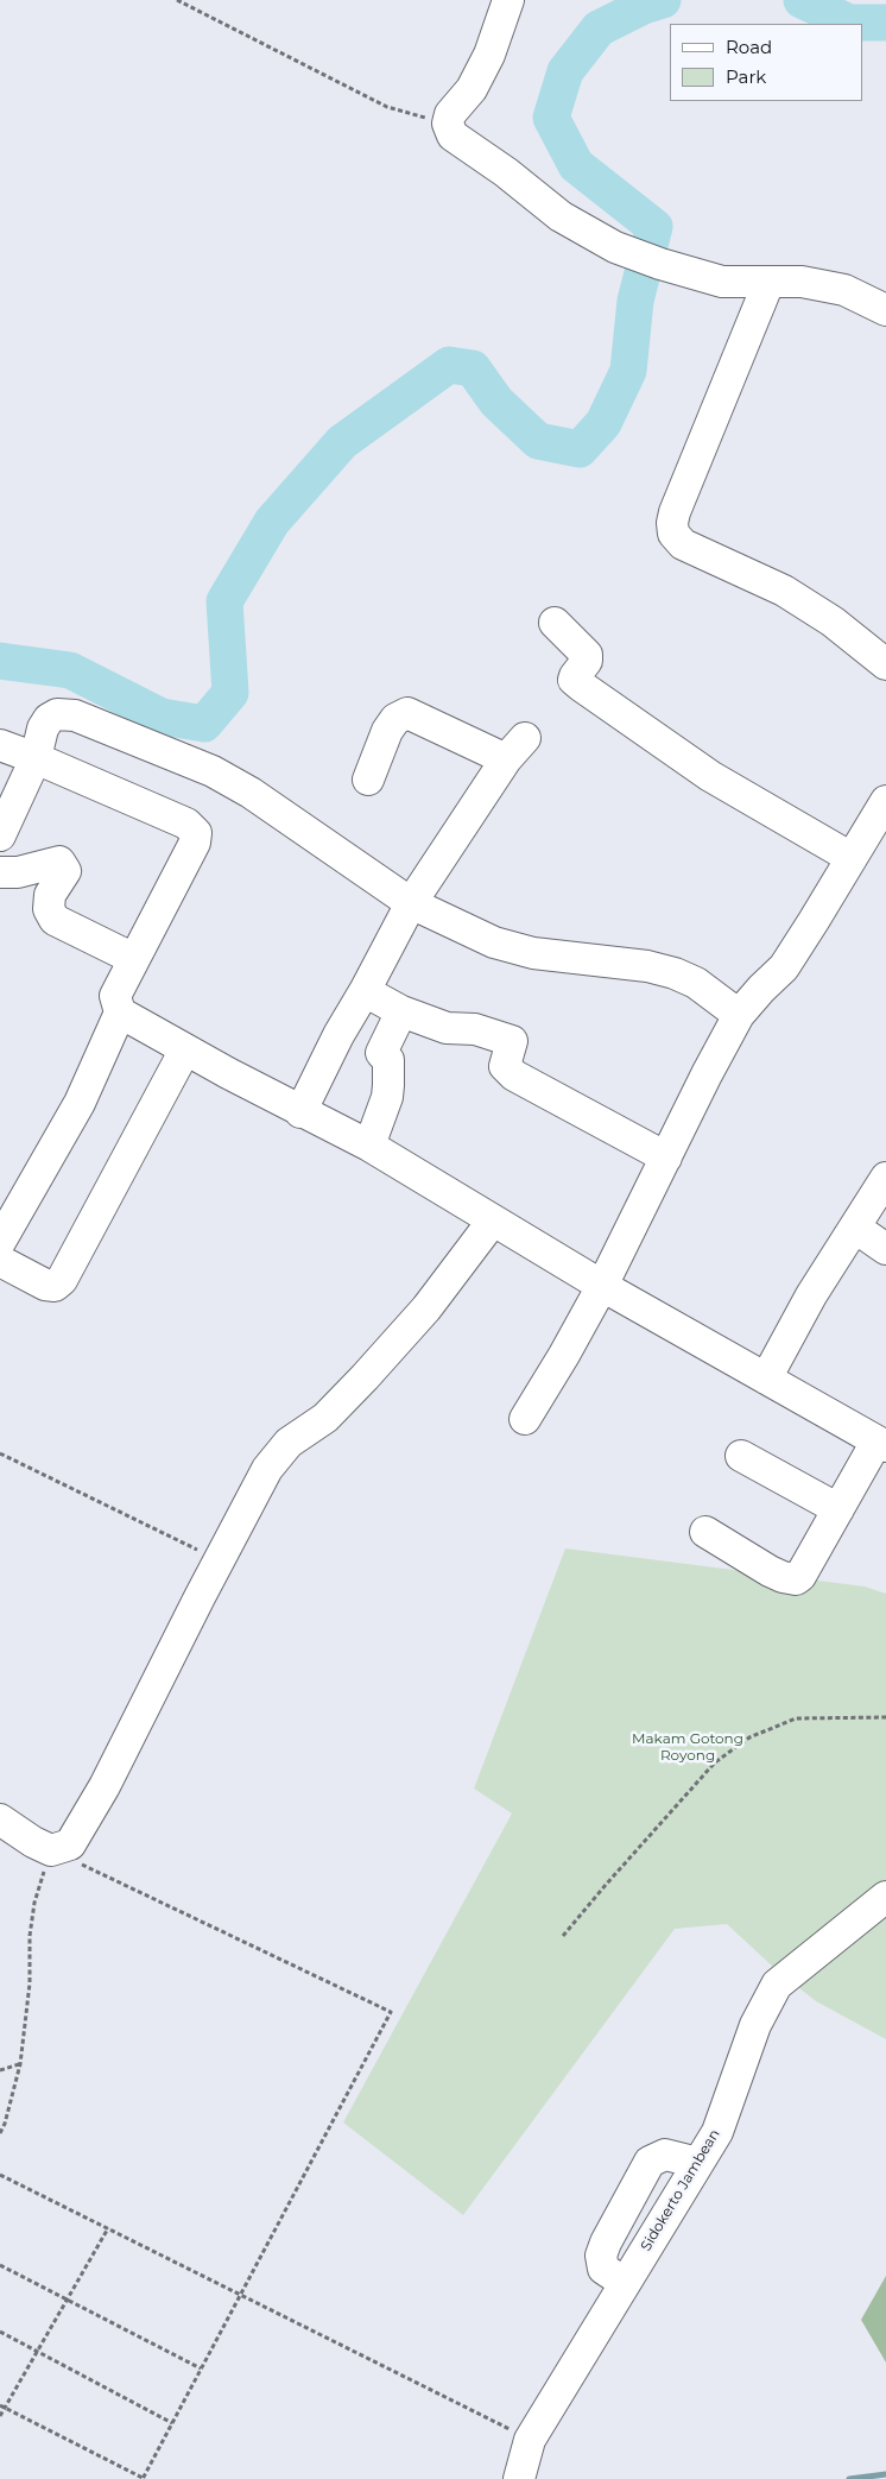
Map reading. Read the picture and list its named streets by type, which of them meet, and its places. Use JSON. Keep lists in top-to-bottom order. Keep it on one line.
{"streets":{"street":["Sidokerto Jambean"]},"parks":["Makam Gotong Royong"],"legend":["Road","Park"]}
